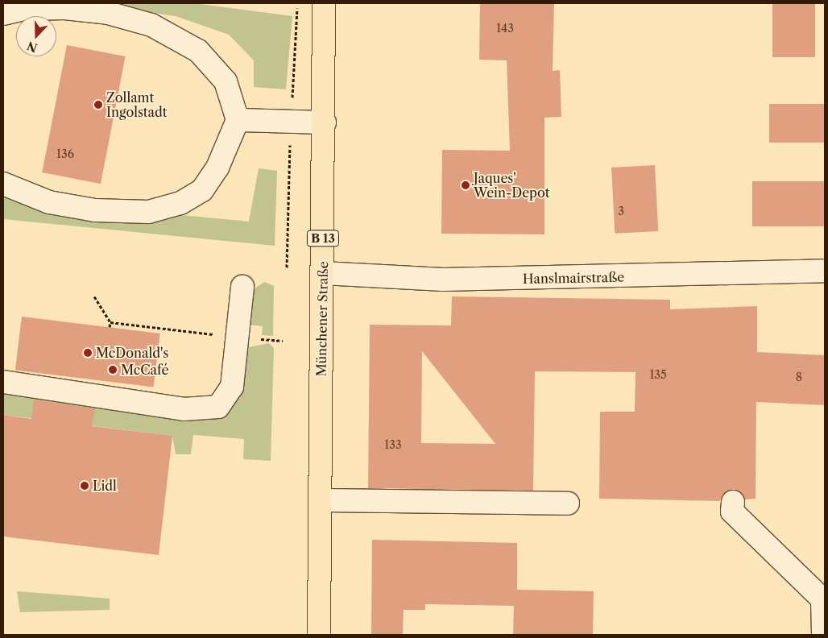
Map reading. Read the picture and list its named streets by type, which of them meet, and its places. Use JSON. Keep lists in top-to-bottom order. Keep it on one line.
{"streets":{"main road":["B 13","Münchener Straße"],"street":["Hanslmairstraße"]},"crossings":[["Hanslmairstraße","Münchener Straße"]],"places":["Zollamt Ingolstadt","Jaques' Wein-Depot","McDonald's","McCafé","Lidl"],"house_numbers":["143","136","3","135","8","133"],"north":"bottom"}
